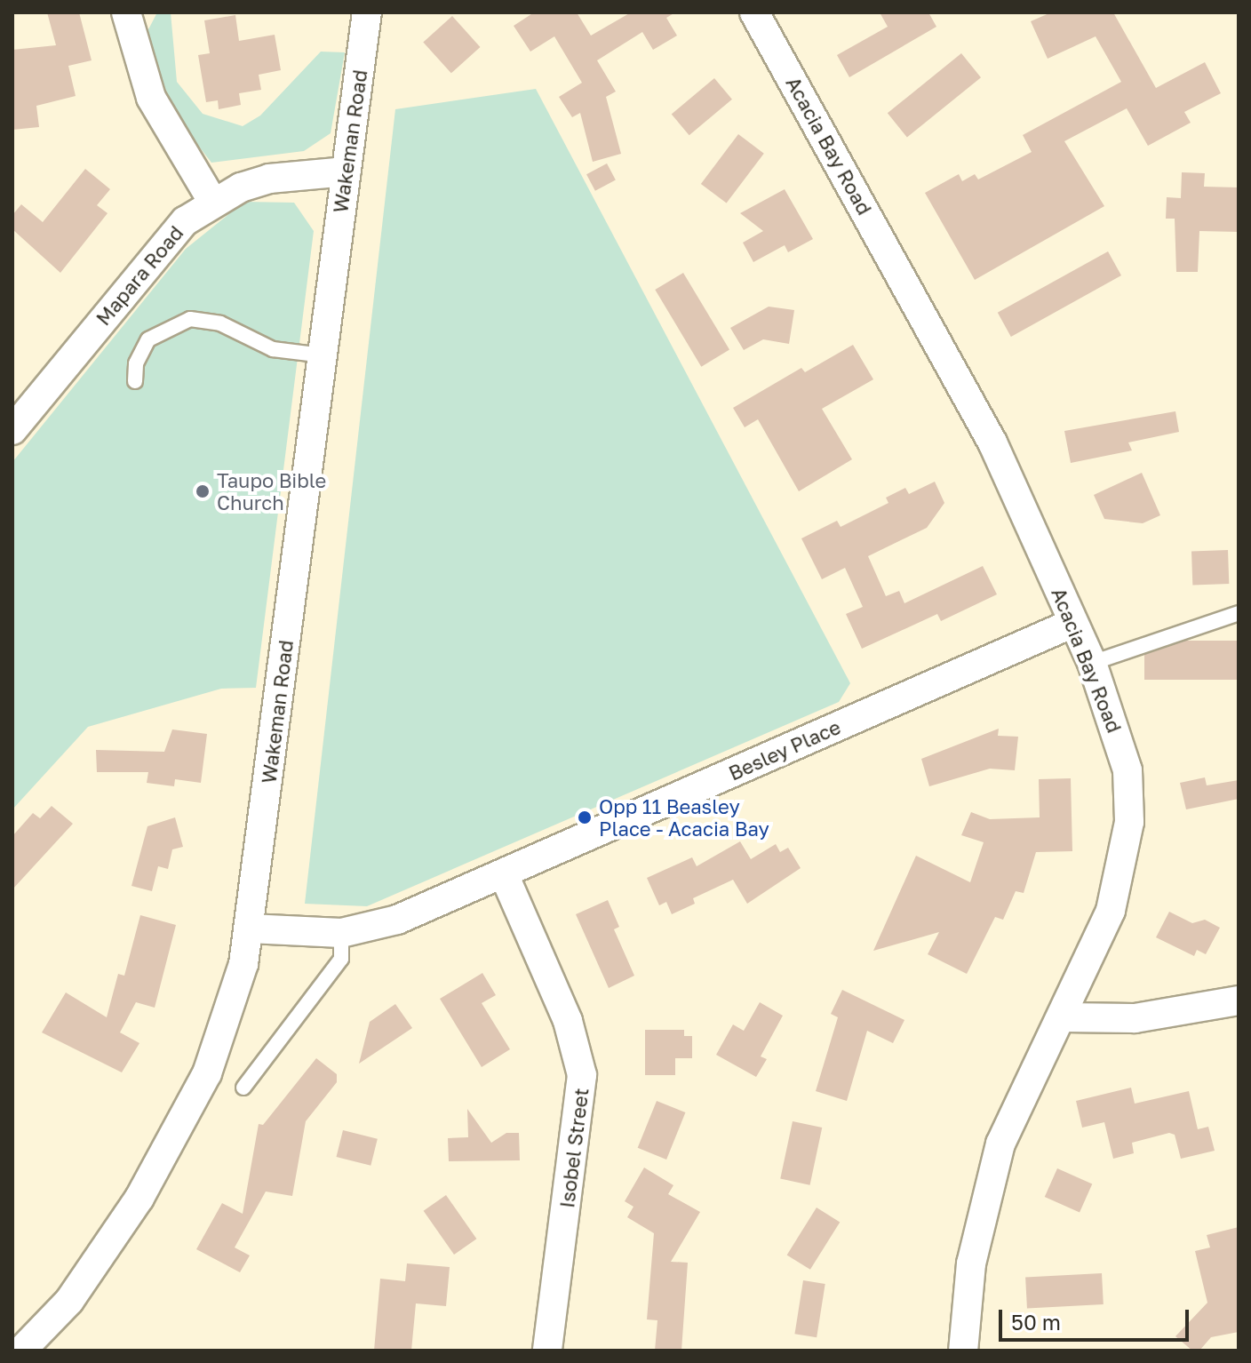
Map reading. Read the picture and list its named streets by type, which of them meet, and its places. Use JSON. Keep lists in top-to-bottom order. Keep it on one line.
{"streets":{"street":["Wakeman Road","Acacia Bay Road","Mapara Road","Besley Place","Isobel Street"]},"crossings":[["Wakeman Road","Mapara Road"],["Wakeman Road","Besley Place"],["Acacia Bay Road","Besley Place"],["Besley Place","Isobel Street"]],"places":["Taupo Bible Church","Opp 11 Beasley Place - Acacia Bay"],"scale_bar":"50 m"}
